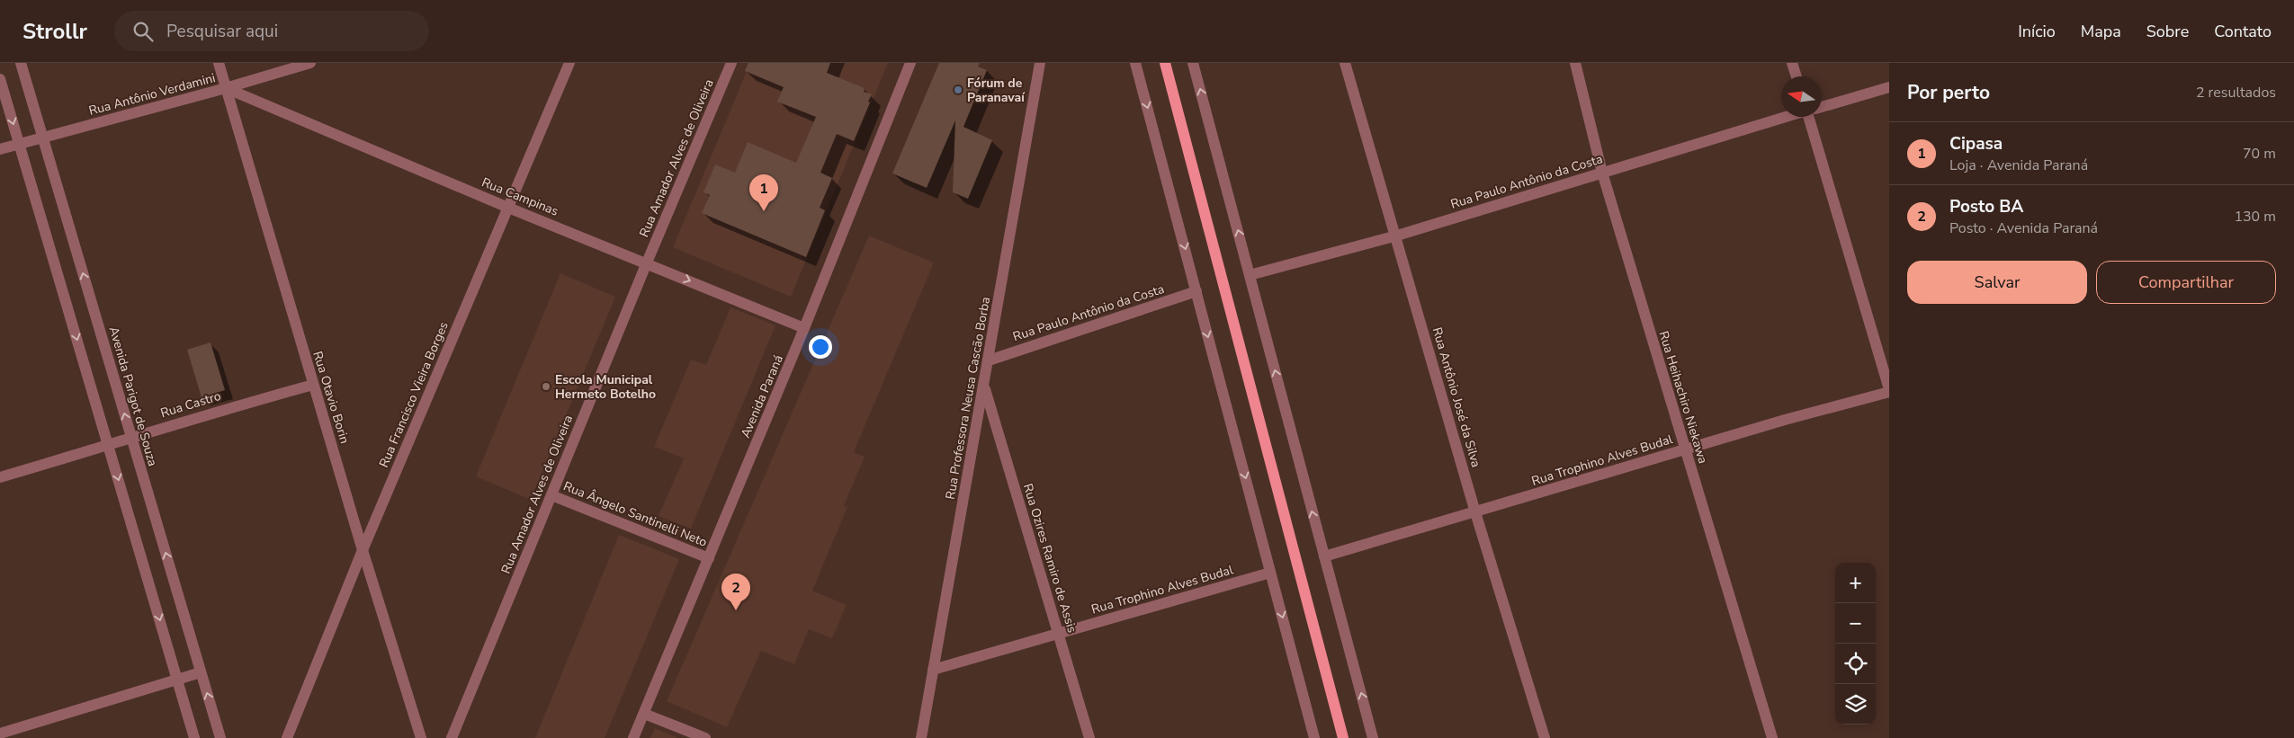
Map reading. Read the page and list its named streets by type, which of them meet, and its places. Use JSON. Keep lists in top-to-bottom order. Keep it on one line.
{"streets":{"street":["Rua Antônio Verdamini","Rua Amador Alves de Oliveira","Rua Paulo Antônio da Costa","Rua Campinas","Rua Francisco Vieira Borges","Avenida Parigot de Souza","Avenida Paraná","Rua Otavio Borin","Rua Antônio José da Silva","Rua Heihachiro Niekawa","Rua Professora Neusa Cascão Borba","Rua Castro","Rua Trophino Alves Budal","Rua Ângelo Santinelli Neto","Rua Ozires Ramiro de Assis"]},"crossings":[["Rua Antônio Verdamini","Rua Campinas"],["Rua Antônio Verdamini","Avenida Parigot de Souza"],["Rua Antônio Verdamini","Rua Otavio Borin"],["Rua Amador Alves de Oliveira","Rua Campinas"],["Rua Amador Alves de Oliveira","Rua Ângelo Santinelli Neto"],["Rua Paulo Antônio da Costa","Rua Antônio José da Silva"],["Rua Paulo Antônio da Costa","Rua Heihachiro Niekawa"],["Rua Paulo Antônio da Costa","Rua Professora Neusa Cascão Borba"],["Rua Campinas","Rua Francisco Vieira Borges"],["Rua Campinas","Avenida Paraná"],["Rua Campinas","Rua Otavio Borin"],["Rua Francisco Vieira Borges","Rua Otavio Borin"],["Avenida Parigot de Souza","Rua Castro"],["Avenida Paraná","Rua Ângelo Santinelli Neto"],["Rua Otavio Borin","Rua Castro"],["Rua Antônio José da Silva","Rua Trophino Alves Budal"],["Rua Heihachiro Niekawa","Rua Trophino Alves Budal"],["Rua Professora Neusa Cascão Borba","Rua Trophino Alves Budal"],["Rua Professora Neusa Cascão Borba","Rua Ozires Ramiro de Assis"],["Rua Trophino Alves Budal","Rua Ozires Ramiro de Assis"]],"places":["Fórum de Paranavaí","Escola Municipal Hermeto Botelho"],"north":"left","page":{"header":"Strollr","search":"Pesquisar aqui","nav":["Início","Mapa","Sobre","Contato"],"heading":["Por perto","2 resultados"],"list":[{"mark":"1","name":"Cipasa","note":"Loja · Avenida Paraná","value":"70 m"},{"mark":"2","name":"Posto BA","note":"Posto · Avenida Paraná","value":"130 m"}],"pins":["1","2"],"buttons":["Salvar","Compartilhar"],"map_buttons":["+","−"]}}
